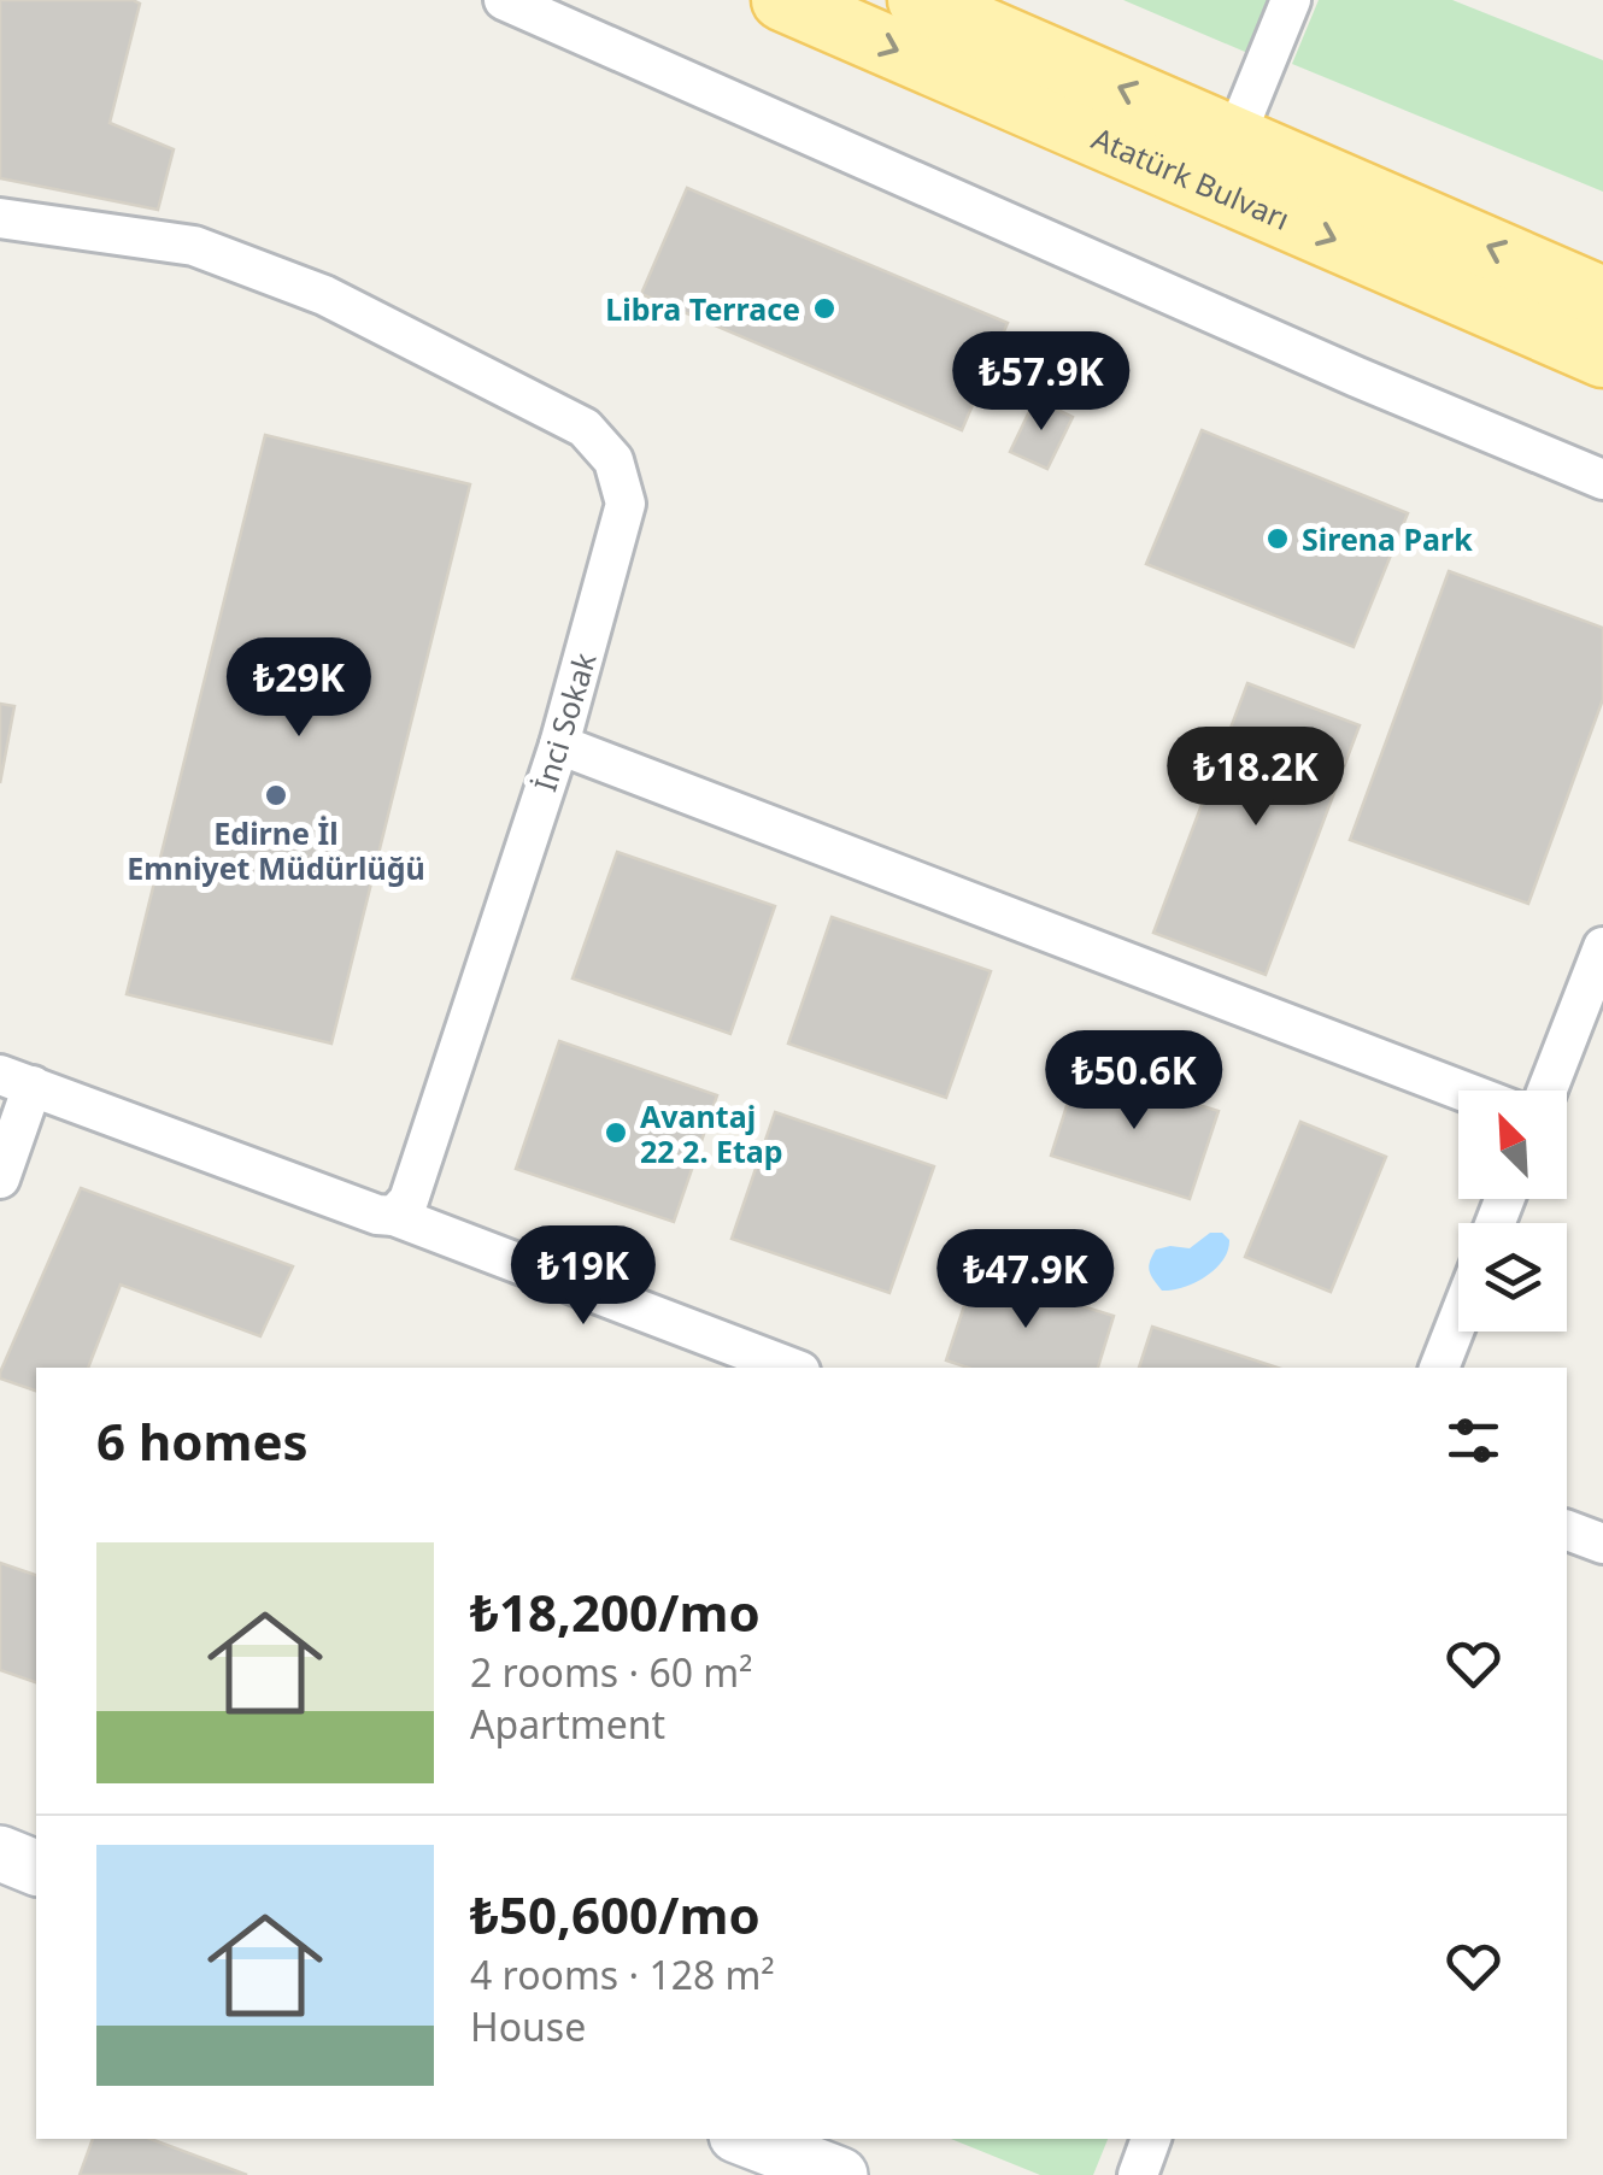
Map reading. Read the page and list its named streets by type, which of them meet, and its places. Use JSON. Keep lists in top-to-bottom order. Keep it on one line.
{"streets":{"main road":["Atatürk Bulvarı"],"street":["İnci Sokak"]},"places":["Libra Terrace","Sirena Park","Edirne İl Emniyet Müdürlüğü","Avantaj 22 2. Etap"],"north":"top left","page":{"price":["₺57.9K","₺29K","₺18.2K","₺50.6K","₺19K","₺47.9K"],"heading":"6 homes","list":[{"name":"₺18,200/mo","note":"2 rooms · 60 m² · Apartment"},{"name":"₺50,600/mo","note":"4 rooms · 128 m² · House"}]}}
